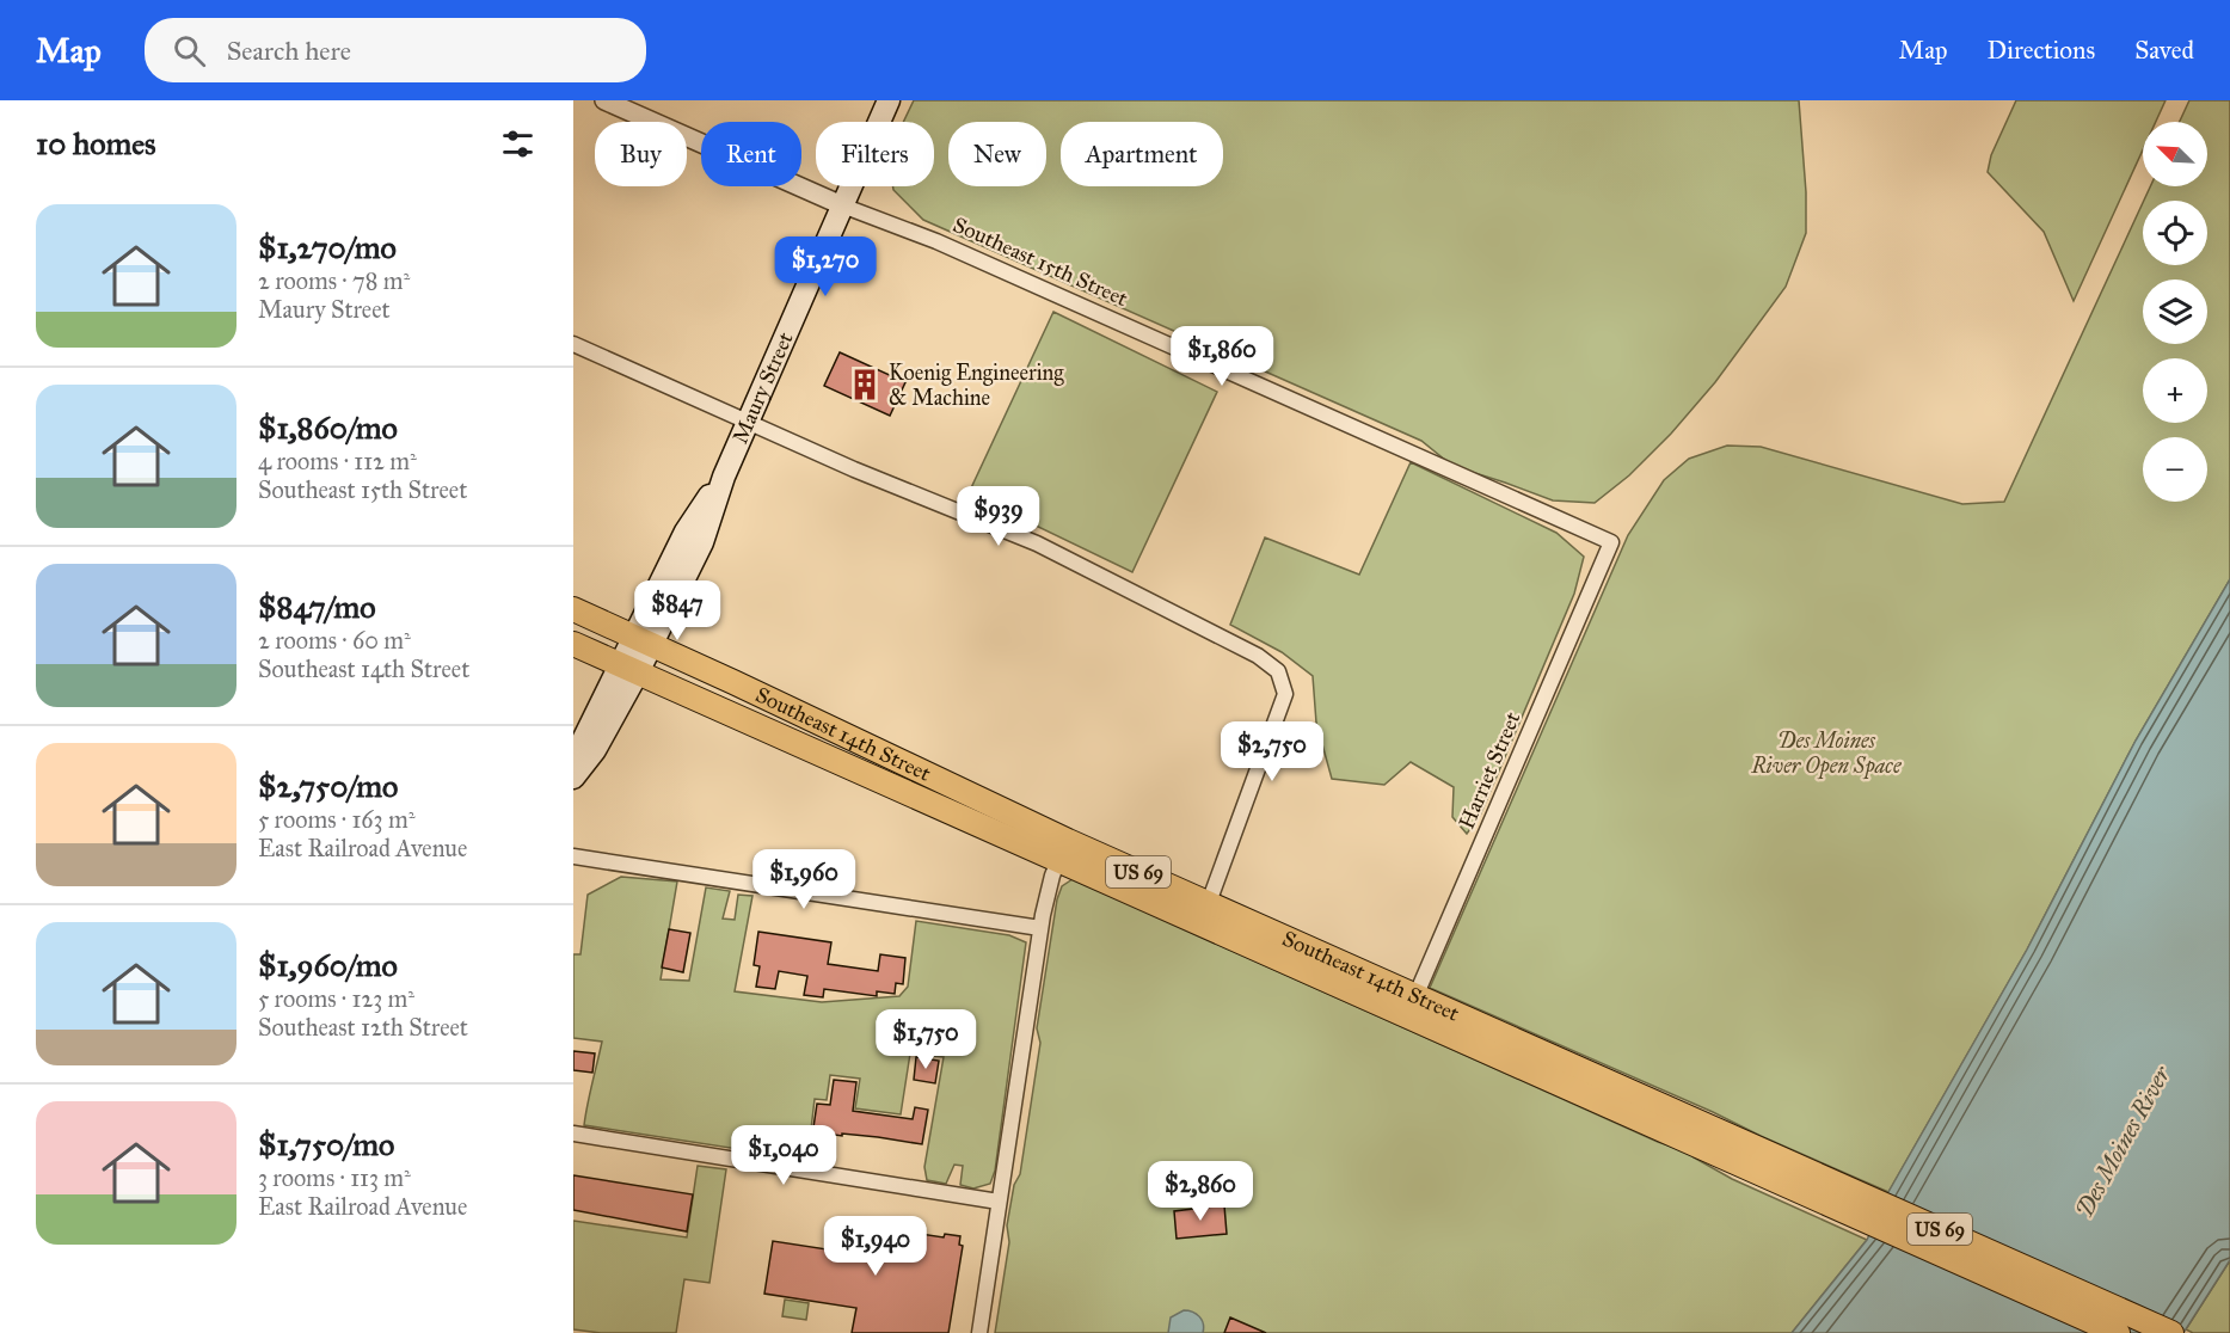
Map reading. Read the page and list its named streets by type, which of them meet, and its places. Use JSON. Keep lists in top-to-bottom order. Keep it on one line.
{"streets":{"main road":["Maury Street","Southeast 14th Street","US 69"],"street":["Southeast 15th Street","Harriet Street"]},"crossings":[["Southeast 15th Street","Maury Street"],["Southeast 15th Street","Harriet Street"],["Maury Street","Southeast 14th Street"],["Southeast 14th Street","Harriet Street"]],"water":["Des Moines River"],"parks":["Des Moines River Open Space"],"places":{"building":["Koenig Engineering & Machine"]},"north":"top left","page":{"header":"Map","search":"Search here","nav":["Map","Directions","Saved"],"heading":"10 homes","map_buttons":["+","−"],"chip":["Buy","Rent","Filters","New","Apartment"],"list":[{"name":"$1,270/mo","note":"2 rooms · 78 m² · Maury Street"},{"name":"$1,860/mo","note":"4 rooms · 112 m² · Southeast 15th Street"},{"name":"$847/mo","note":"2 rooms · 60 m² · Southeast 14th Street"},{"name":"$2,750/mo","note":"5 rooms · 163 m² · East Railroad Avenue"},{"name":"$1,960/mo","note":"5 rooms · 123 m² · Southeast 12th Street"},{"name":"$1,750/mo","note":"3 rooms · 113 m² · East Railroad Avenue"}],"price":["$1,270","$1,860","$939","$847","$2,750","$1,960","$1,750","$1,040","$2,860","$1,940"]}}
